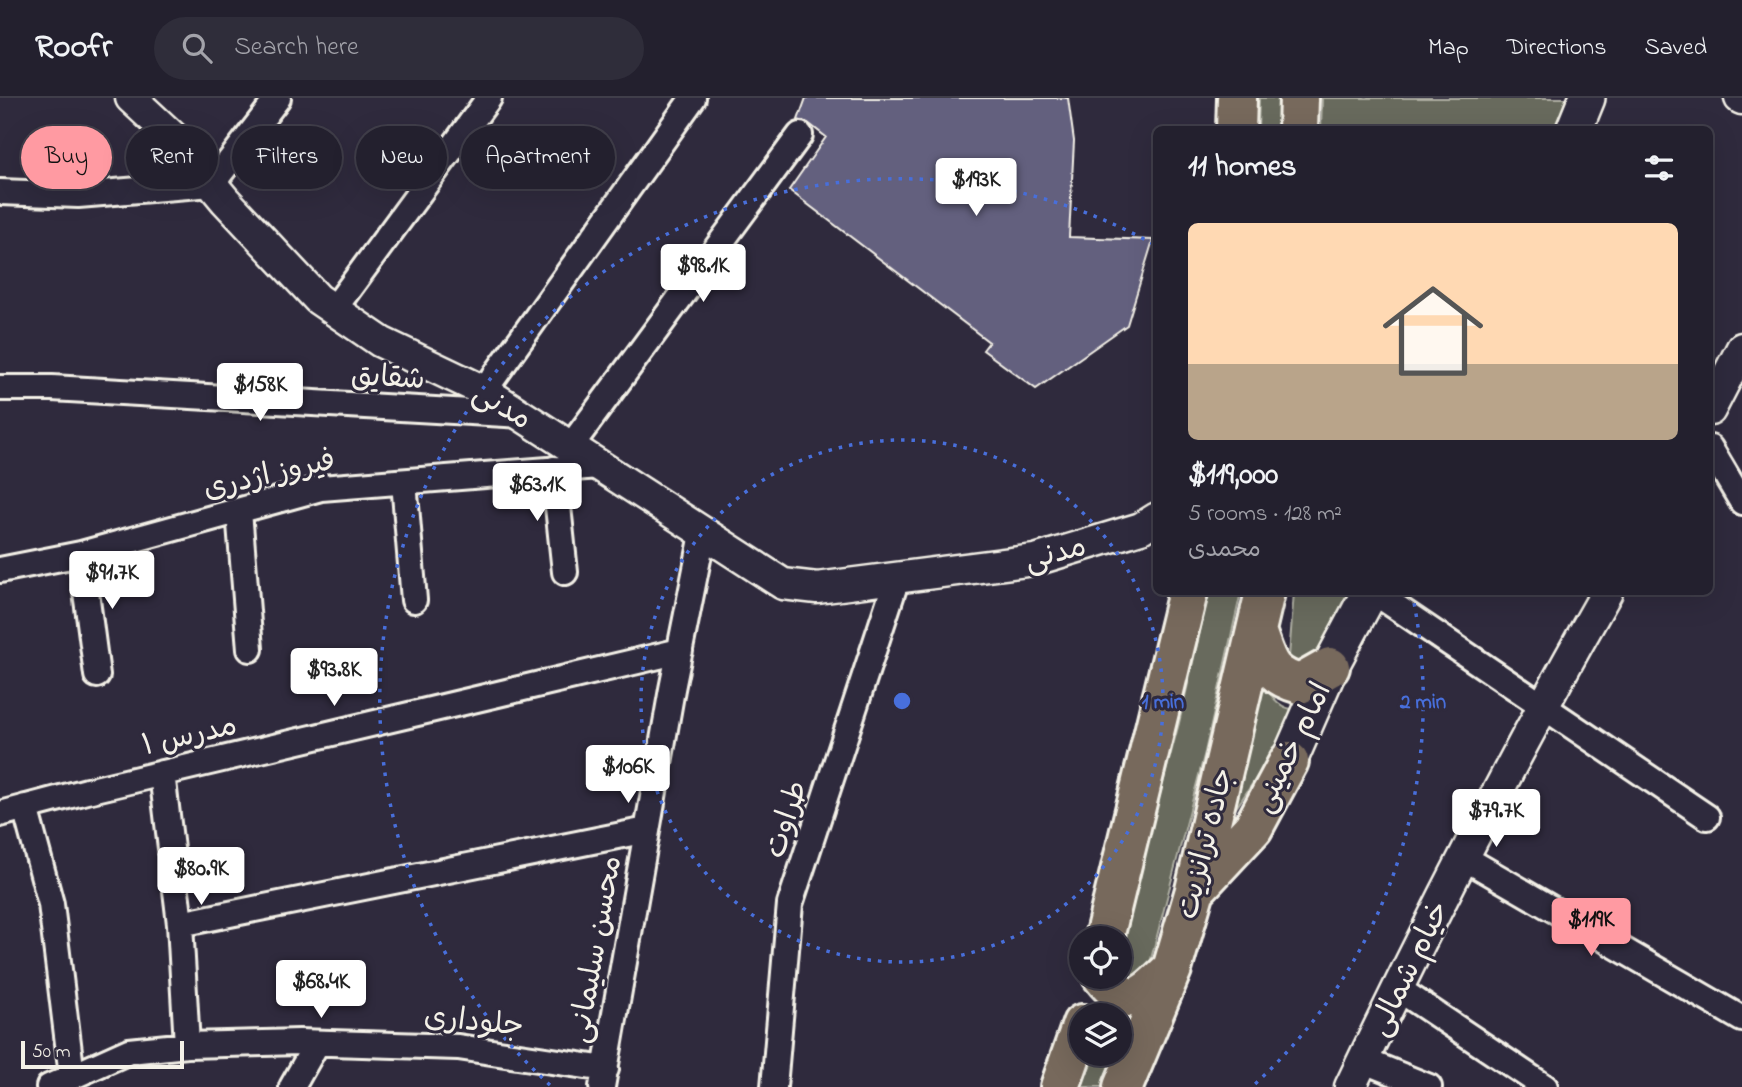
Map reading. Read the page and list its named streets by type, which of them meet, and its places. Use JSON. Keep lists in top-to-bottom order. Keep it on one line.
{"streets":{"main road":["امام خمینی","جاده ترانزیت"],"street":["شقایق","مدنی","فیروز اژدری","مدرس ۱","طراوت","محسن سلیمانی","خیام شمالی","جلوداری"]},"crossings":[["شقایق","مدنی"],["مدنی","فیروز اژدری"],["مدنی","طراوت"],["مدنی","محسن سلیمانی"],["مدرس ۱","محسن سلیمانی"],["امام خمینی","جاده ترانزیت"],["محسن سلیمانی","جلوداری"]],"scale_bar":"50 m","page":{"header":"Roofr","search":"Search here","nav":["Map","Directions","Saved"],"chip":["Buy","Rent","Filters","New","Apartment"],"heading":"11 homes","price":["$193K","$98.1K","$158K","$63.1K","$91.7K","$93.8K","$106K","$79.7K","$80.9K","$119K","$68.4K"],"list":[{"name":"$119,000","note":"5 rooms · 128 m² · محمدی"}],"scale":"50 m"},"rings":["1 min","2 min"]}
